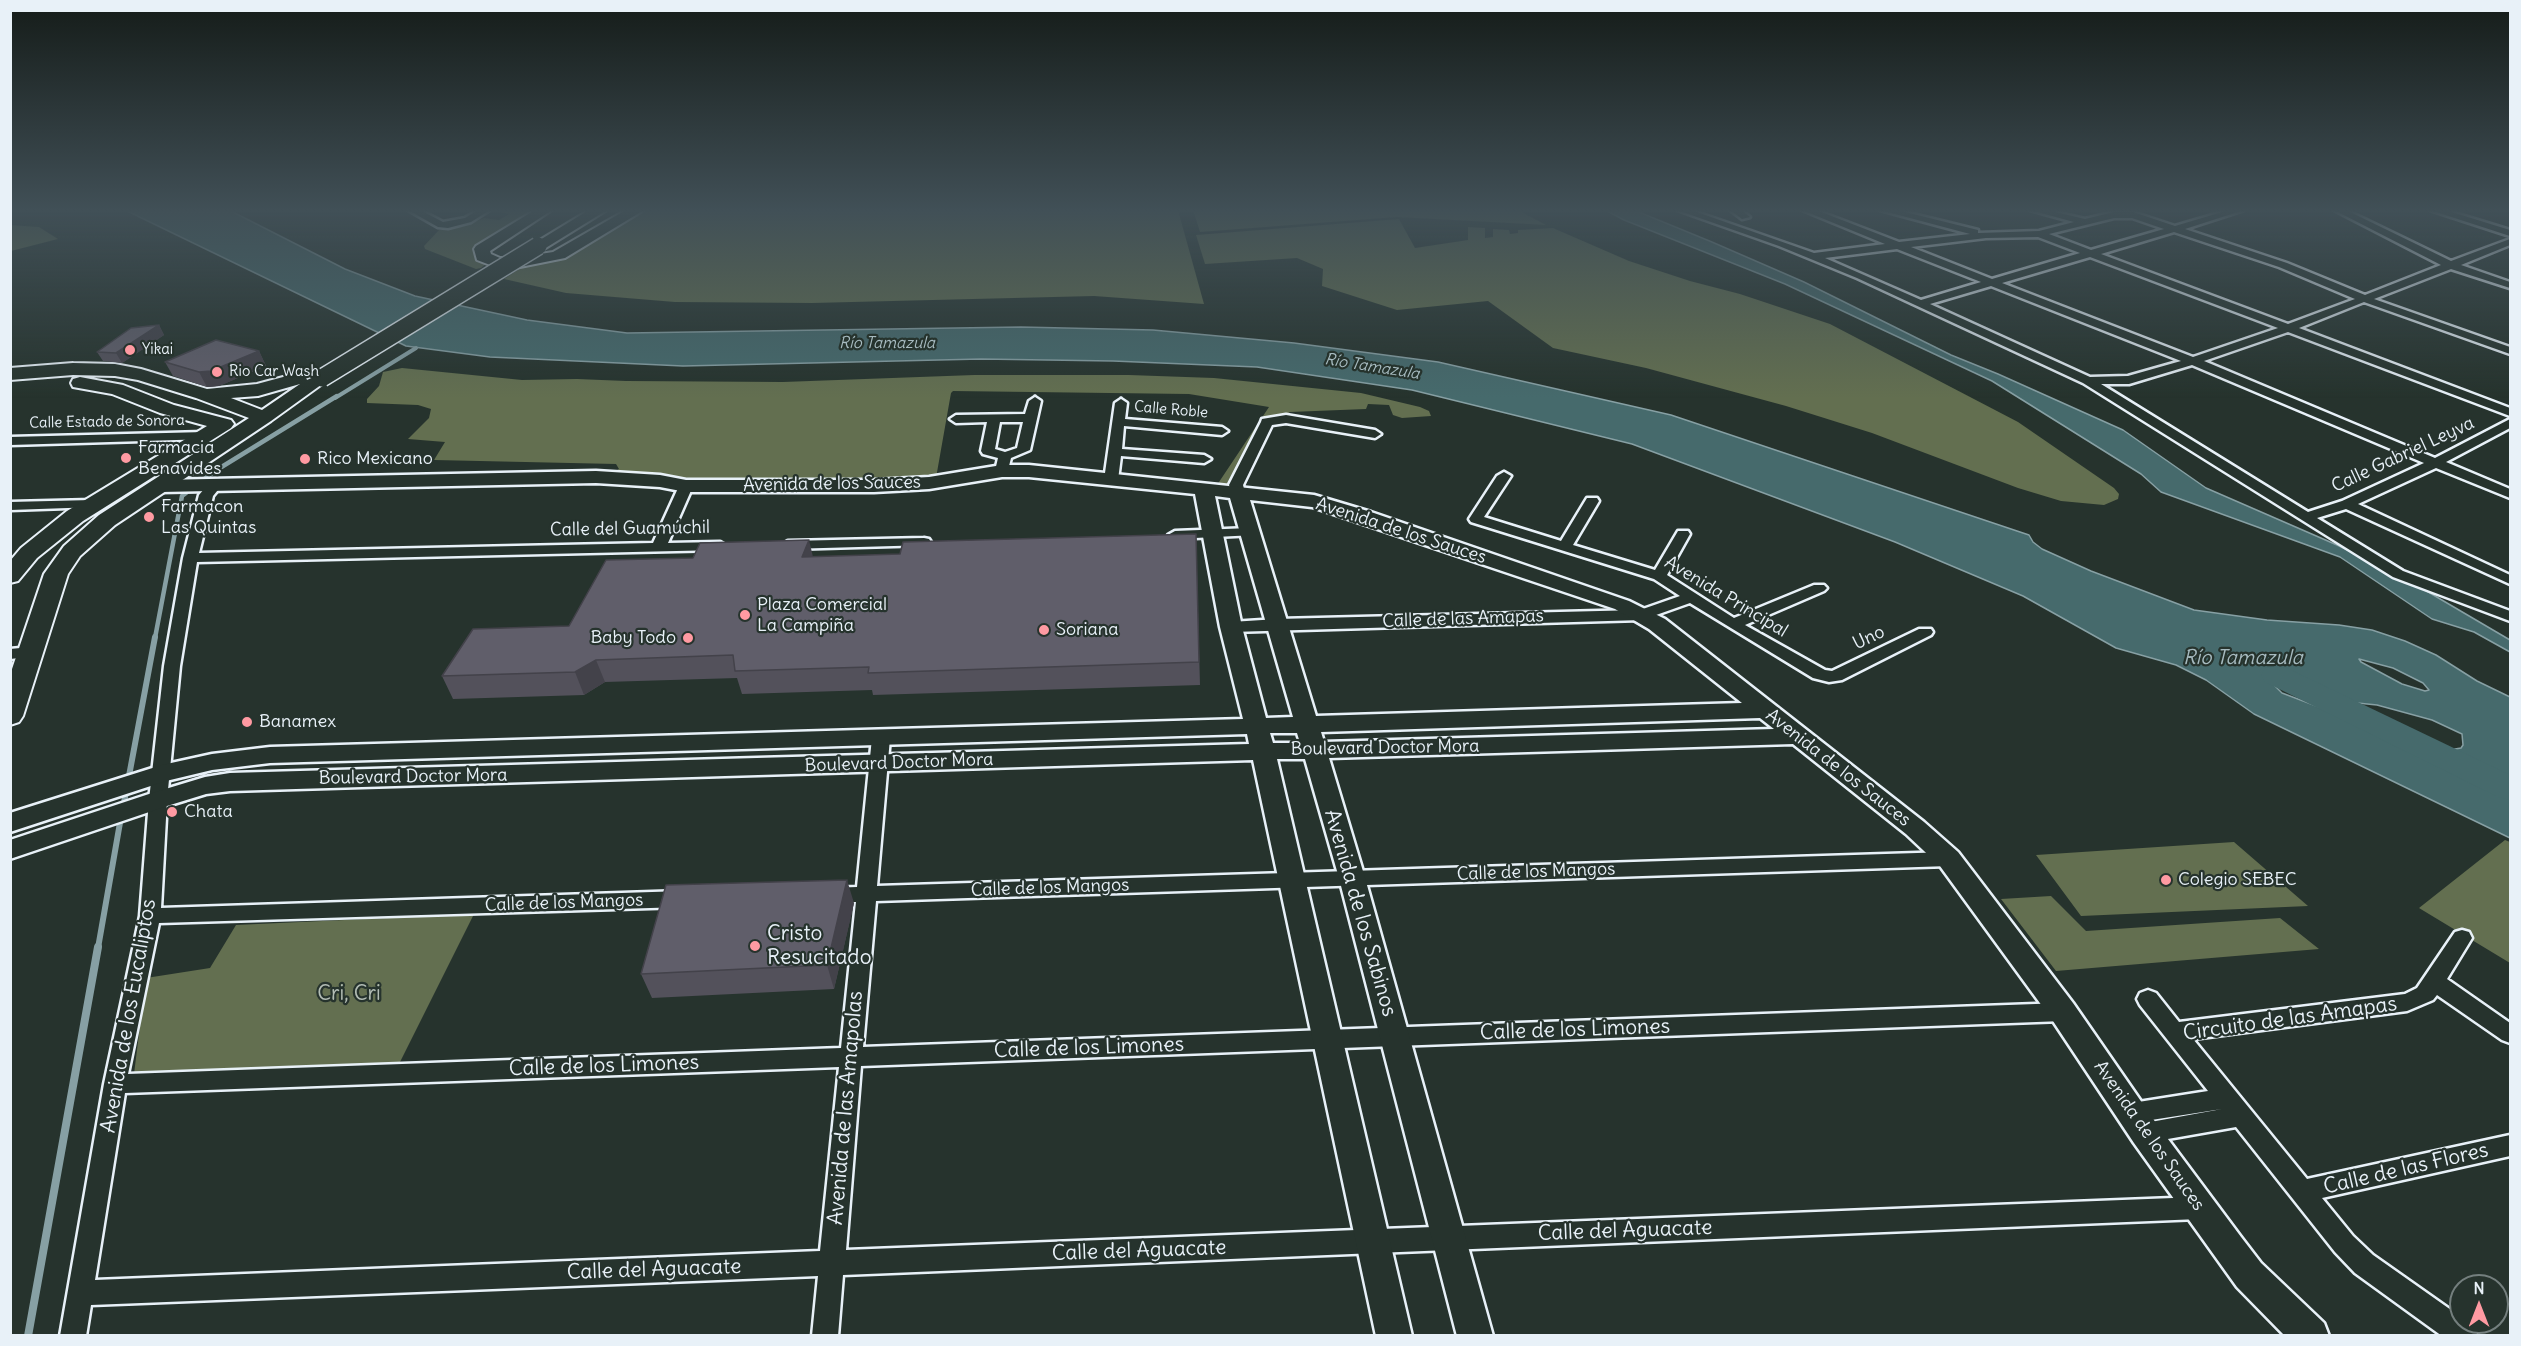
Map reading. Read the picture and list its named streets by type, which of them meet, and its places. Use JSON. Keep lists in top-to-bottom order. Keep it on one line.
{"streets":{"street":["Calle Roble","Calle Estado de Sonora","Calle Gabriel Leyva","Avenida de los Sauces","Calle del Guamúchil","Avenida Principal","Calle de las Amapas","Uno","Boulevard Doctor Mora","Calle de los Mangos","Avenida de los Sabinos","Avenida de los Eucaliptos","Circuito de las Amapas","Calle de los Limones","Avenida de las Amapolas","Calle de las Flores","Calle del Aguacate"]},"crossings":[["Avenida de los Sauces","Calle de las Amapas"],["Avenida de los Sauces","Boulevard Doctor Mora"],["Avenida de los Sauces","Calle de los Mangos"],["Avenida de los Sauces","Avenida de los Sabinos"],["Avenida de los Sauces","Avenida de los Eucaliptos"],["Avenida de los Sauces","Calle de los Limones"],["Avenida de los Sauces","Calle del Aguacate"],["Calle del Guamúchil","Avenida de los Eucaliptos"],["Avenida Principal","Calle de las Amapas"],["Avenida Principal","Uno"],["Calle de las Amapas","Avenida de los Sabinos"],["Boulevard Doctor Mora","Avenida de los Sabinos"],["Boulevard Doctor Mora","Avenida de los Eucaliptos"],["Boulevard Doctor Mora","Avenida de las Amapolas"],["Calle de los Mangos","Avenida de los Sabinos"],["Calle de los Mangos","Avenida de los Eucaliptos"],["Calle de los Mangos","Avenida de las Amapolas"],["Avenida de los Sabinos","Calle de los Limones"],["Avenida de los Sabinos","Calle del Aguacate"],["Avenida de los Eucaliptos","Calle de los Limones"],["Avenida de los Eucaliptos","Calle del Aguacate"],["Circuito de las Amapas","Calle de las Flores"],["Calle de los Limones","Avenida de las Amapolas"],["Avenida de las Amapolas","Calle del Aguacate"]],"water":["Río Tamazula"],"parks":["Cri, Cri"],"places":["Yikai","Rio Car Wash","Farmacia Benavides","Rico Mexicano","Farmacon Las Quintas","Plaza Comercial La Campiña","Soriana","Baby Todo","Banamex","Chata","Colegio SEBEC","Cristo Resucitado"],"north":"top"}
